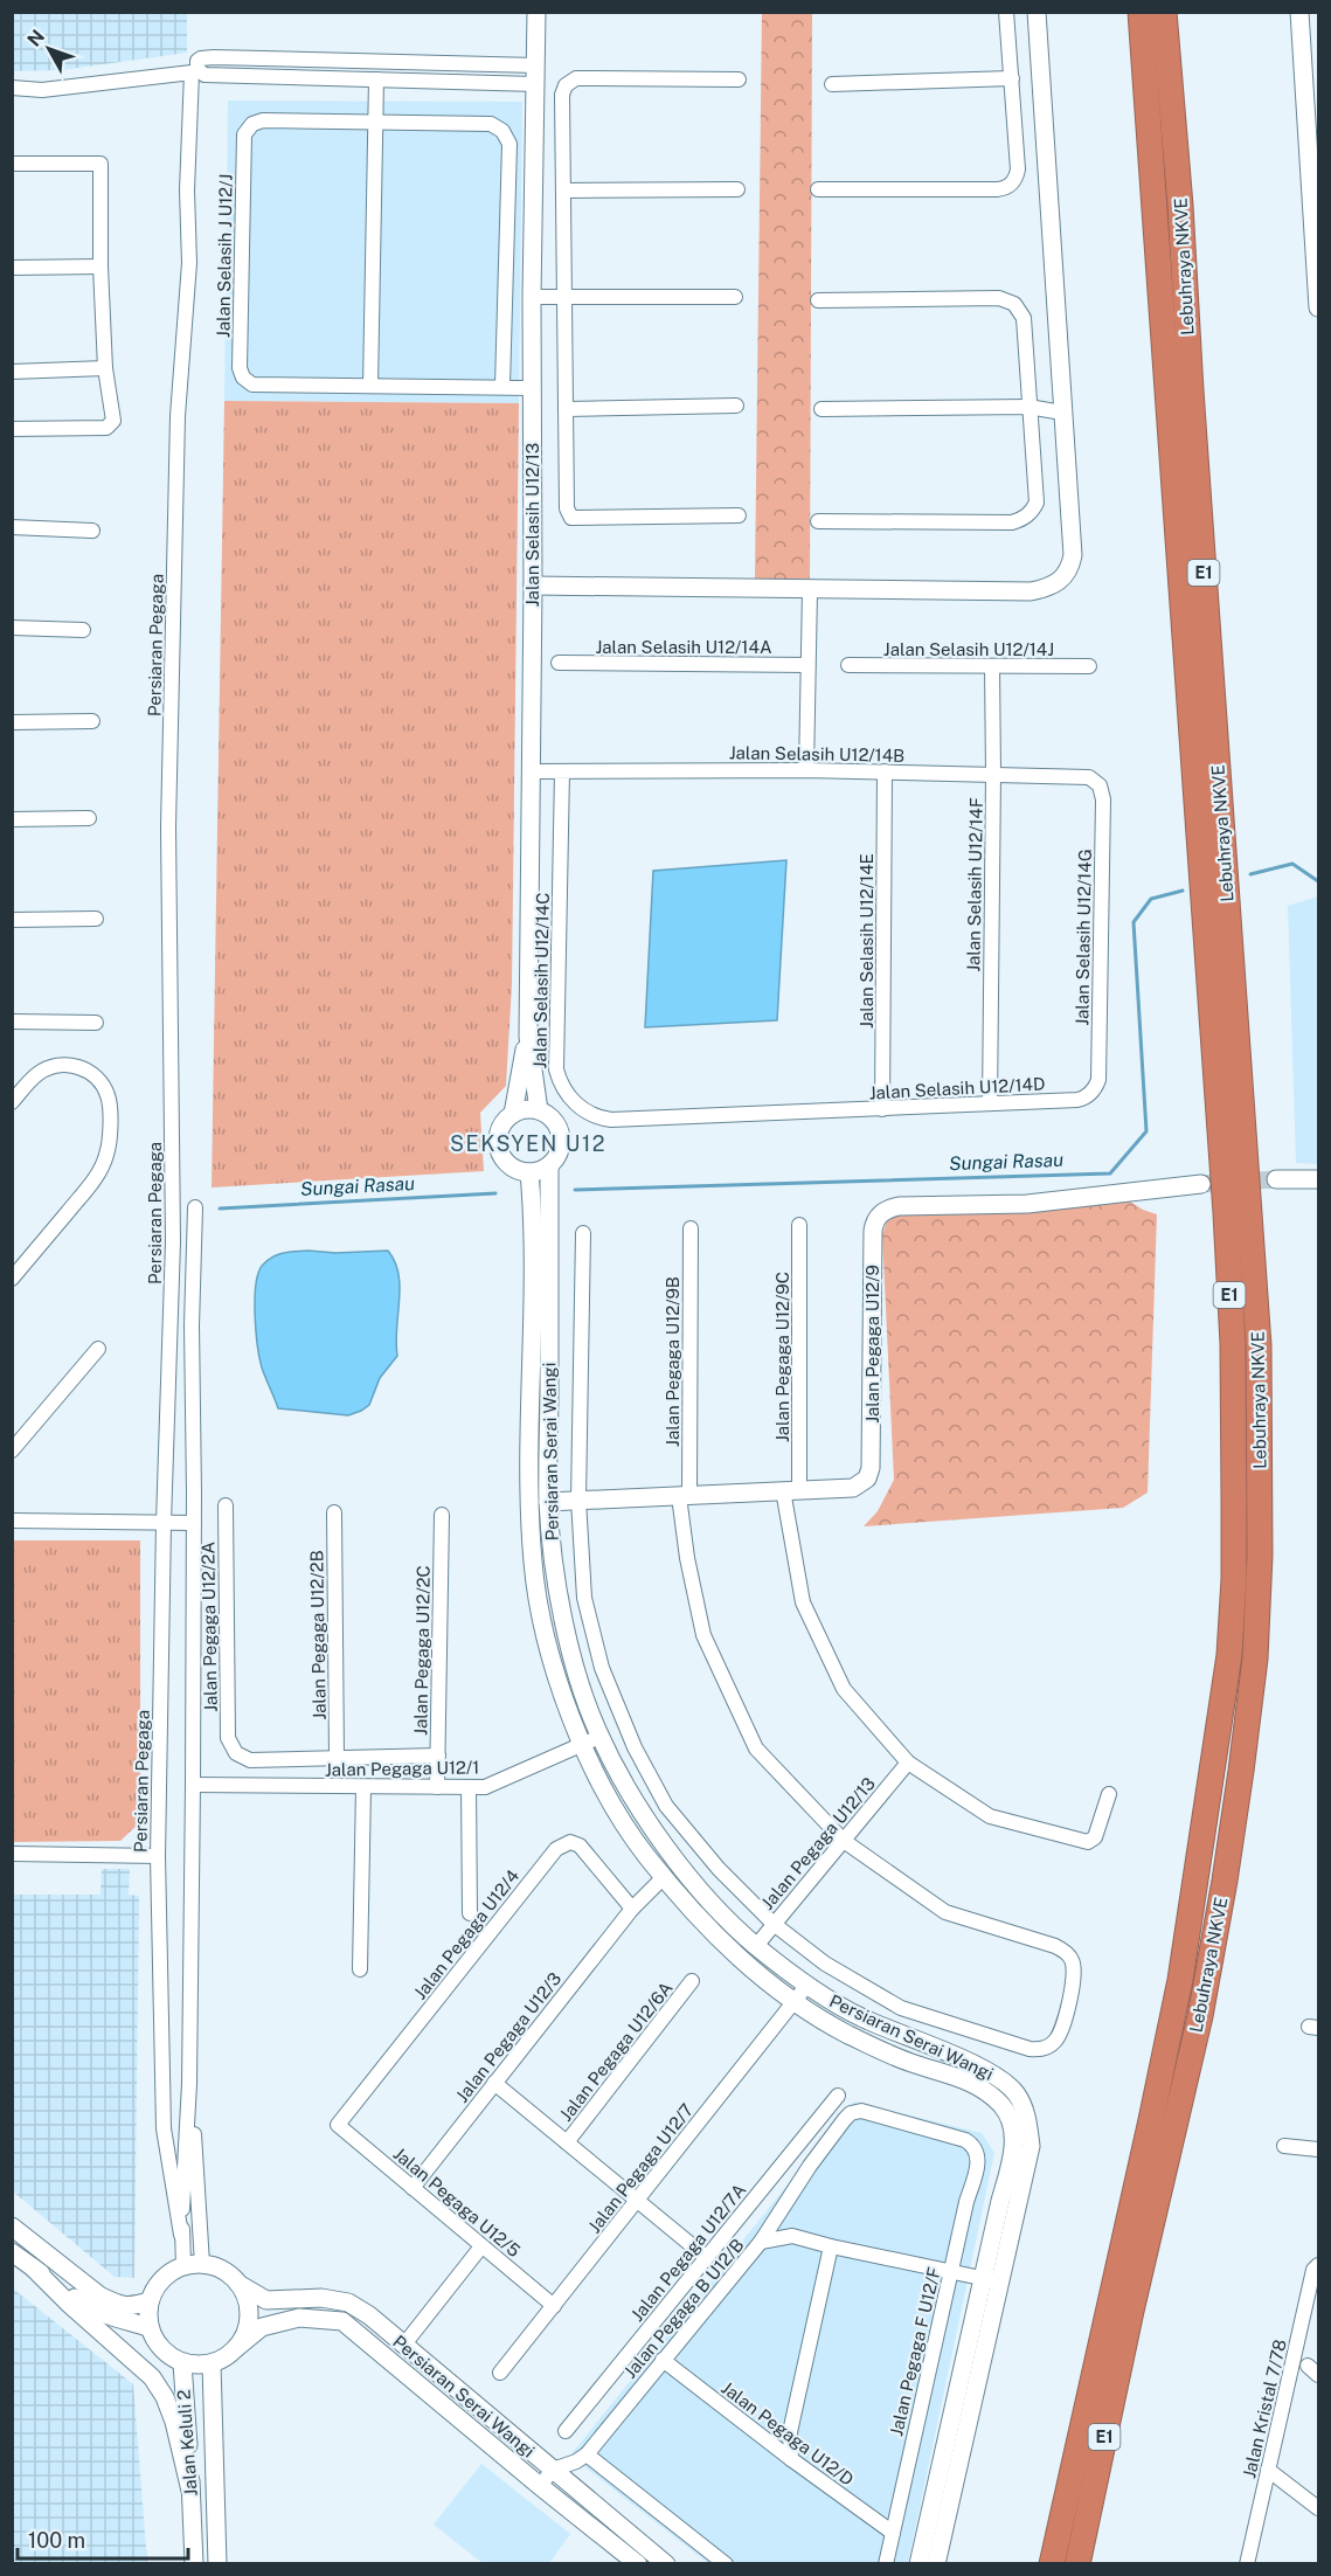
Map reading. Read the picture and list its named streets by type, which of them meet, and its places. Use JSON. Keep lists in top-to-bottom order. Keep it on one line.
{"streets":{"highway":["Lebuhraya NKVE","E1"],"street":["Jalan Selasih J U12/J","Jalan Selasih U12/13","Persiaran Pegaga","Jalan Selasih U12/14A","Jalan Selasih U12/14J","Jalan Selasih U12/14B","Jalan Selasih U12/14F","Jalan Selasih U12/14G","Jalan Selasih U12/14E","Jalan Selasih U12/14C","Jalan Selasih U12/14D","Jalan Pegaga U12/9","Jalan Pegaga U12/9C","Jalan Pegaga U12/9B","Persiaran Serai Wangi","Jalan Pegaga U12/2A","Jalan Pegaga U12/2B","Jalan Pegaga U12/2C","Jalan Pegaga U12/1","Jalan Pegaga U12/13","Jalan Pegaga U12/4","Jalan Pegaga U12/3","Jalan Pegaga U12/6A","Jalan Pegaga U12/7","Jalan Pegaga U12/5","Jalan Pegaga U12/7A","Jalan Pegaga B U12/B","Jalan Pegaga F U12/F","Jalan Kristal 7/78","Jalan Pegaga U12/D","Jalan Keluli 2"]},"crossings":[["Jalan Selasih U12/13","Jalan Selasih U12/14B"],["Jalan Selasih U12/13","Persiaran Serai Wangi"],["Persiaran Pegaga","Persiaran Serai Wangi"],["Persiaran Pegaga","Jalan Pegaga U12/1"],["Persiaran Pegaga","Jalan Keluli 2"],["Jalan Selasih U12/14J","Jalan Selasih U12/14F"],["Jalan Selasih U12/14B","Jalan Selasih U12/14F"],["Jalan Selasih U12/14B","Jalan Selasih U12/14G"],["Jalan Selasih U12/14B","Jalan Selasih U12/14E"],["Jalan Selasih U12/14B","Jalan Selasih U12/14C"],["Jalan Selasih U12/14F","Jalan Selasih U12/14D"],["Jalan Selasih U12/14G","Jalan Selasih U12/14D"],["Jalan Selasih U12/14E","Jalan Selasih U12/14D"],["Jalan Selasih U12/14C","Jalan Selasih U12/14D"],["Jalan Pegaga U12/9","Jalan Pegaga U12/9C"],["Jalan Pegaga U12/9","Jalan Pegaga U12/9B"],["Jalan Pegaga U12/9","Persiaran Serai Wangi"],["Jalan Pegaga U12/9C","Jalan Pegaga U12/13"],["Jalan Pegaga U12/9B","Jalan Pegaga U12/13"],["Persiaran Serai Wangi","Jalan Pegaga U12/1"],["Persiaran Serai Wangi","Jalan Pegaga U12/13"],["Persiaran Serai Wangi","Jalan Pegaga U12/3"],["Persiaran Serai Wangi","Jalan Pegaga U12/7"],["Persiaran Serai Wangi","Jalan Pegaga B U12/B"],["Persiaran Serai Wangi","Jalan Keluli 2"],["Jalan Pegaga U12/2A","Jalan Pegaga U12/2B"],["Jalan Pegaga U12/2C","Jalan Pegaga U12/1"],["Jalan Pegaga U12/4","Jalan Pegaga U12/3"],["Jalan Pegaga U12/4","Jalan Pegaga U12/5"],["Jalan Pegaga U12/3","Jalan Pegaga U12/5"],["Jalan Pegaga U12/7","Jalan Pegaga U12/5"],["Jalan Pegaga B U12/B","Jalan Pegaga F U12/F"],["Jalan Pegaga B U12/B","Jalan Pegaga U12/D"],["Jalan Pegaga F U12/F","Jalan Pegaga U12/D"]],"districts":["SEKSYEN U12"],"water":["Sungai Rasau"],"scale_bar":"100 m","north":"top left"}
